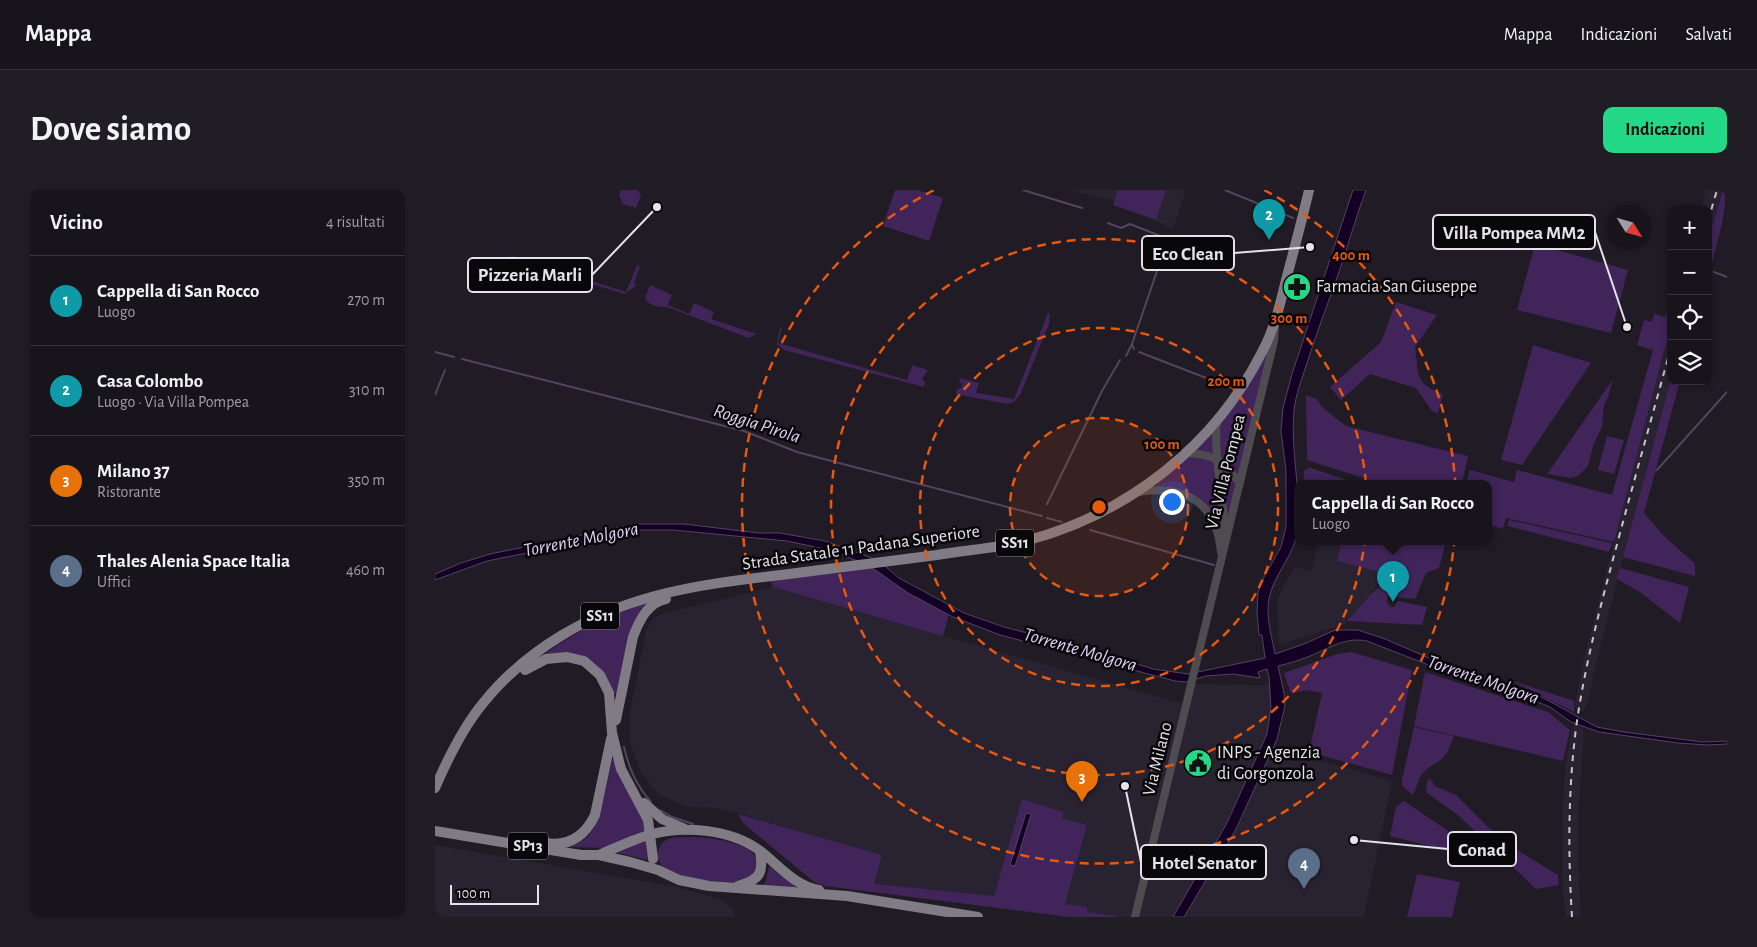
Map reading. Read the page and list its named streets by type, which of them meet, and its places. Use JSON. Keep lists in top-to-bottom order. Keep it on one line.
{"streets":{"main road":["Via Villa Pompea","SS11","Strada Statale 11 Padana Superiore","SP13"],"street":["Via Milano"]},"crossings":[["Via Villa Pompea","Strada Statale 11 Padana Superiore"],["Via Villa Pompea","Via Milano"]],"water":["Roggia Pirola","Torrente Molgora"],"places":{"other":["Pizzeria Marli","Eco Clean","Villa Pompea MM2","Hotel Senator","Conad"],"pharmacy":["Farmacia San Giuseppe"],"public building":["INPS - Agenzia di Gorgonzola"]},"scale_bar":"100 m","north":"bottom right","page":{"header":"Mappa","nav":["Mappa","Indicazioni","Salvati"],"buttons":"Indicazioni","title":"Dove siamo","heading":["Vicino","4 risultati"],"pins":["2","1","3","4"],"map_buttons":["+","−"],"list":[{"mark":"1","name":"Cappella di San Rocco","note":"Luogo","value":"270 m"},{"mark":"2","name":"Casa Colombo","note":"Luogo · Via Villa Pompea","value":"310 m"},{"mark":"3","name":"Milano 37","note":"Ristorante","value":"350 m"},{"mark":"4","name":"Thales Alenia Space Italia","note":"Uffici","value":"460 m"}],"popup":["Cappella di San Rocco","Luogo"],"scale":"100 m"},"rings":["400 m","300 m","200 m","100 m"]}
